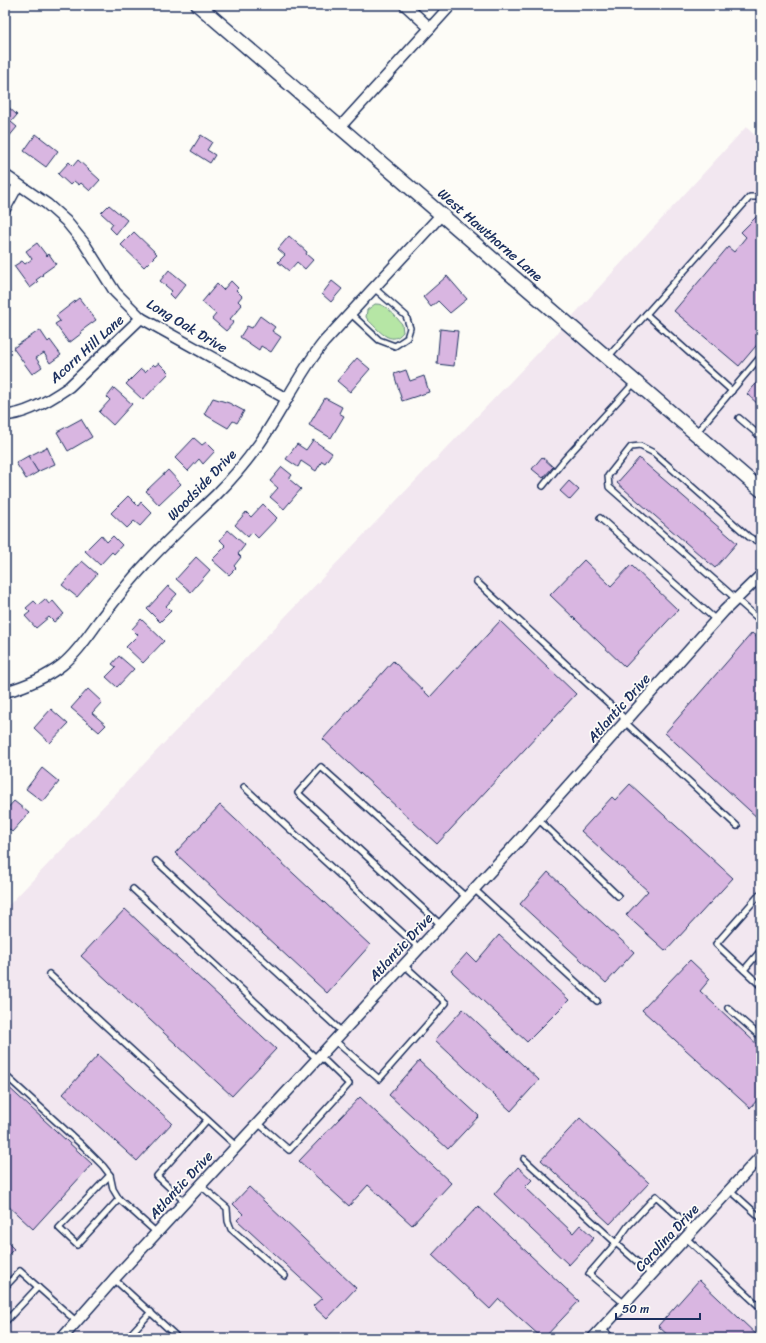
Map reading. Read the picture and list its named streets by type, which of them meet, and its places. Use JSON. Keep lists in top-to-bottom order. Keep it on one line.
{"streets":{"street":["West Hawthorne Lane","Long Oak Drive","Acorn Hill Lane","Woodside Drive","Atlantic Drive","Carolina Drive"]},"crossings":[["West Hawthorne Lane","Woodside Drive"],["Long Oak Drive","Acorn Hill Lane"],["Long Oak Drive","Woodside Drive"]],"scale_bar":"50 m"}
